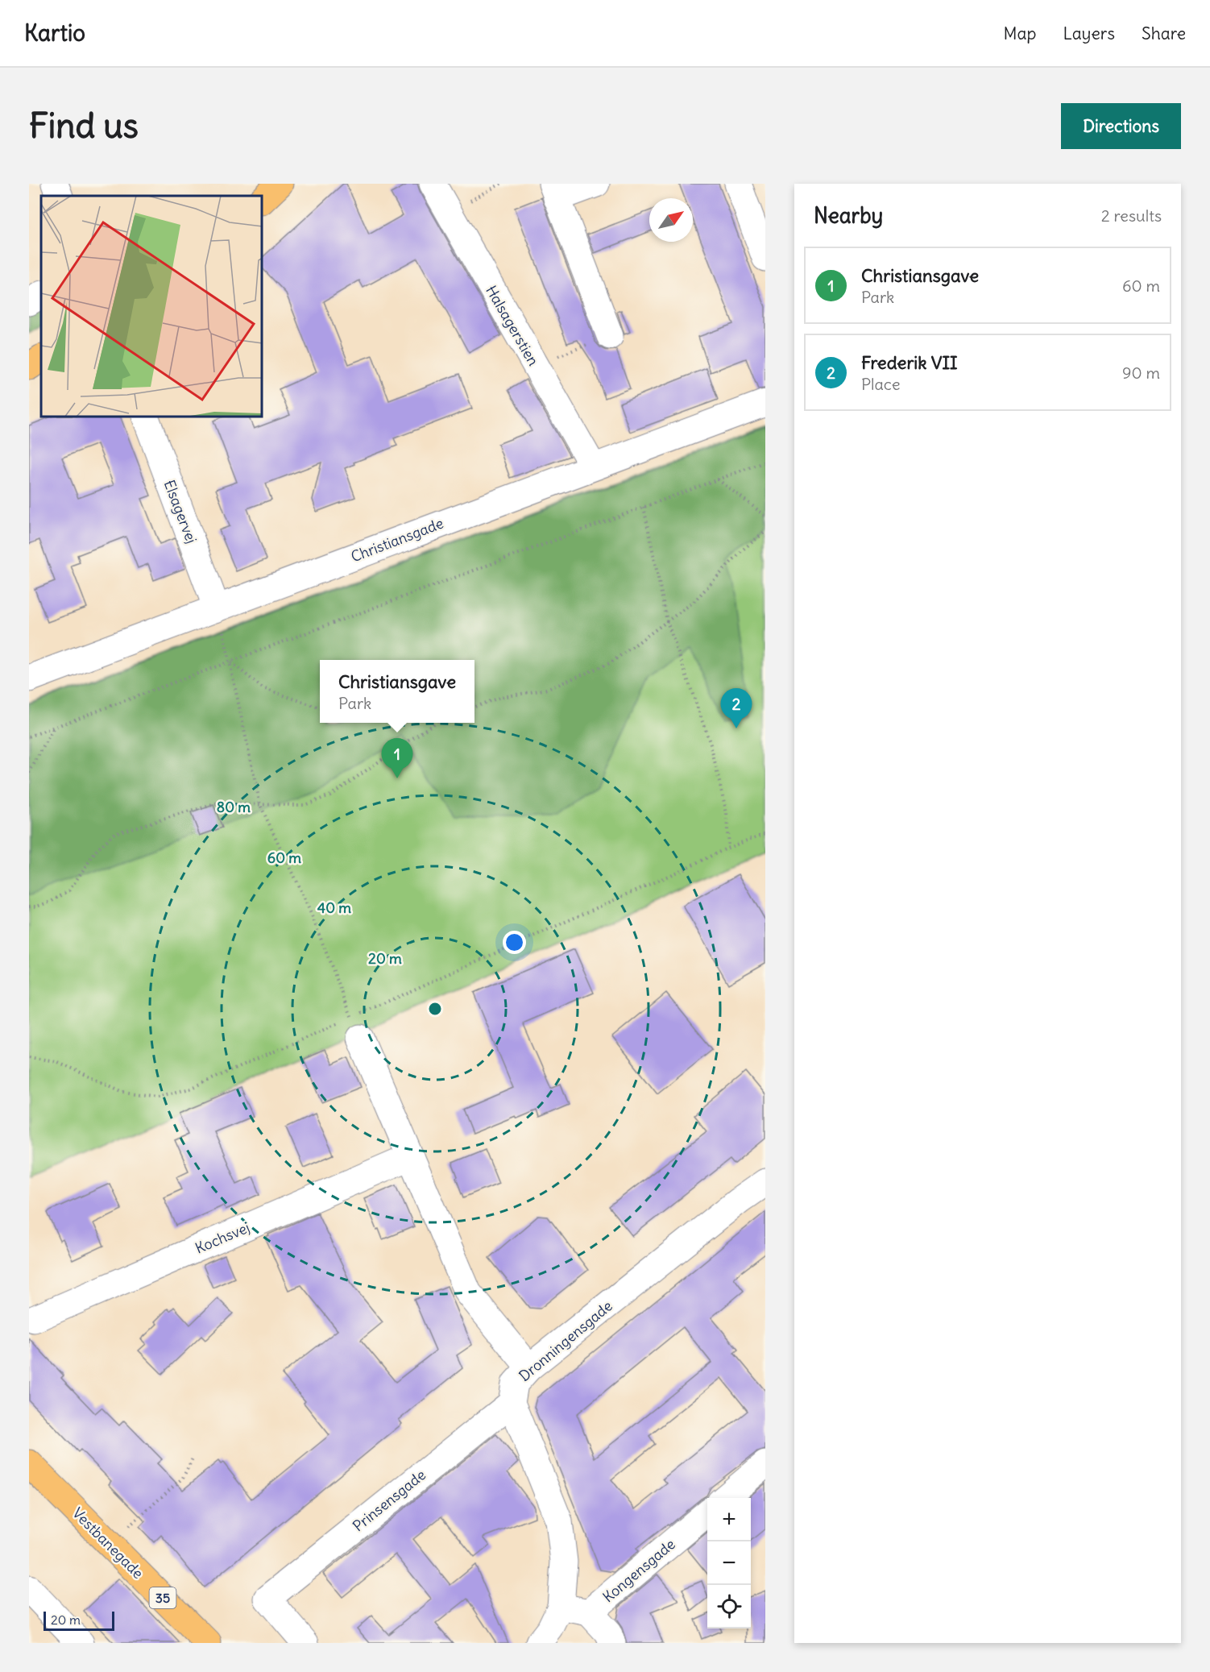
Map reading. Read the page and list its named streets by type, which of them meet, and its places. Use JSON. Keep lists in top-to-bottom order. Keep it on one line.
{"streets":{"main road":["Vestbanegade","35"],"street":["Halsagerstien","Elsagervej","Christiansgade","Kochsvej","Dronningensgade","Prinsensgade","Kongensgade"]},"crossings":[["Halsagerstien","Christiansgade"],["Elsagervej","Christiansgade"],["Dronningensgade","Prinsensgade"]],"scale_bar":"20 m","north":"top right","page":{"header":"Kartio","nav":["Map","Layers","Share"],"buttons":"Directions","title":"Find us","heading":["Nearby","2 results"],"list":[{"mark":"1","name":"Christiansgave","note":"Park","value":"60 m"},{"mark":"2","name":"Frederik VII","note":"Place","value":"90 m"}],"popup":["Christiansgave","Park"],"pins":["2","1"],"map_buttons":["+","−"],"scale":"20 m"},"rings":["80 m","60 m","40 m","20 m"]}
